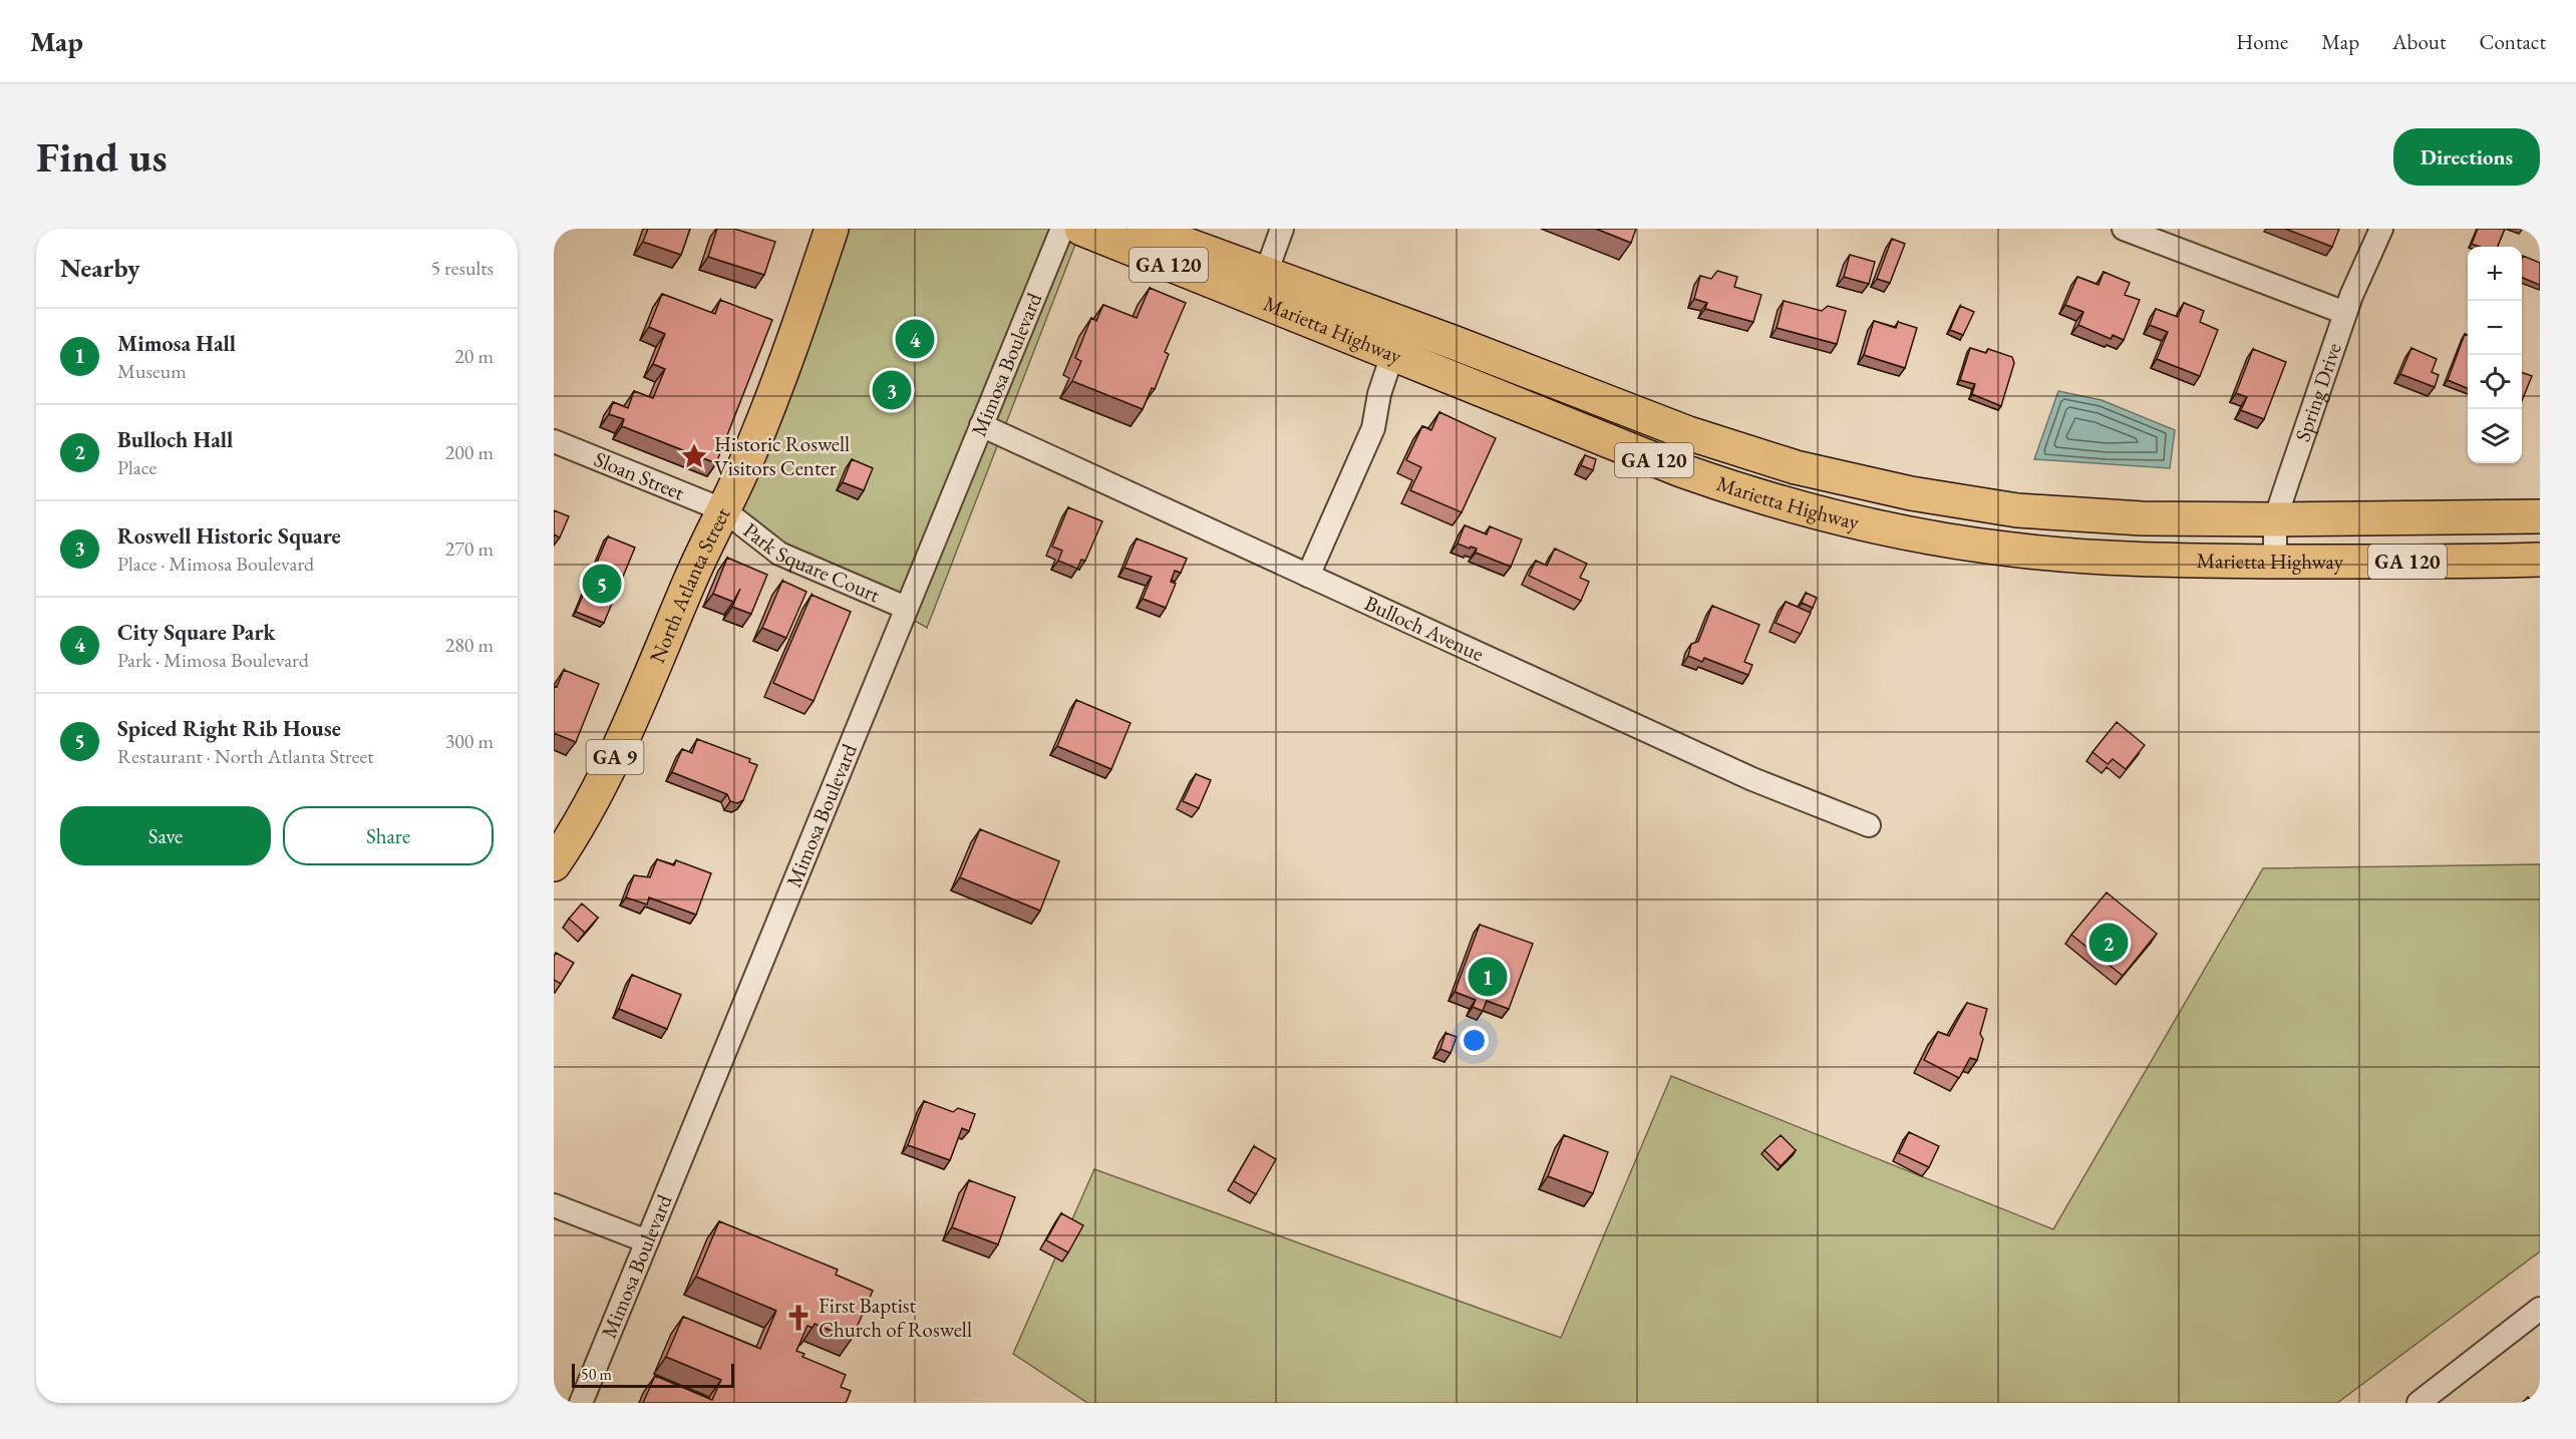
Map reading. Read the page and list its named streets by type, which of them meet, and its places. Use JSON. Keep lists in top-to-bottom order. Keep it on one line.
{"streets":{"highway":["GA 120","Marietta Highway","North Atlanta Street","GA 9"],"street":["Mimosa Boulevard","Spring Drive","Sloan Street","Park Square Court","Bulloch Avenue"]},"crossings":[["Marietta Highway","Spring Drive"],["Mimosa Boulevard","Park Square Court"],["Mimosa Boulevard","Bulloch Avenue"],["Sloan Street","Park Square Court"],["Sloan Street","North Atlanta Street"],["Park Square Court","North Atlanta Street"]],"places":{"place":["Historic Roswell Visitors Center"],"church":["First Baptist Church of Roswell"]},"scale_bar":"50 m","page":{"header":"Map","nav":["Home","Map","About","Contact"],"buttons":["Directions",["Save","Share"]],"title":"Find us","heading":["Nearby","5 results"],"map_buttons":["+","−"],"list":[{"mark":"1","name":"Mimosa Hall","note":"Museum","value":"20 m"},{"mark":"2","name":"Bulloch Hall","note":"Place","value":"200 m"},{"mark":"3","name":"Roswell Historic Square","note":"Place · Mimosa Boulevard","value":"270 m"},{"mark":"4","name":"City Square Park","note":"Park · Mimosa Boulevard","value":"280 m"},{"mark":"5","name":"Spiced Right Rib House","note":"Restaurant · North Atlanta Street","value":"300 m"}],"pins":["4","3","5","2","1"],"scale":"50 m"}}
